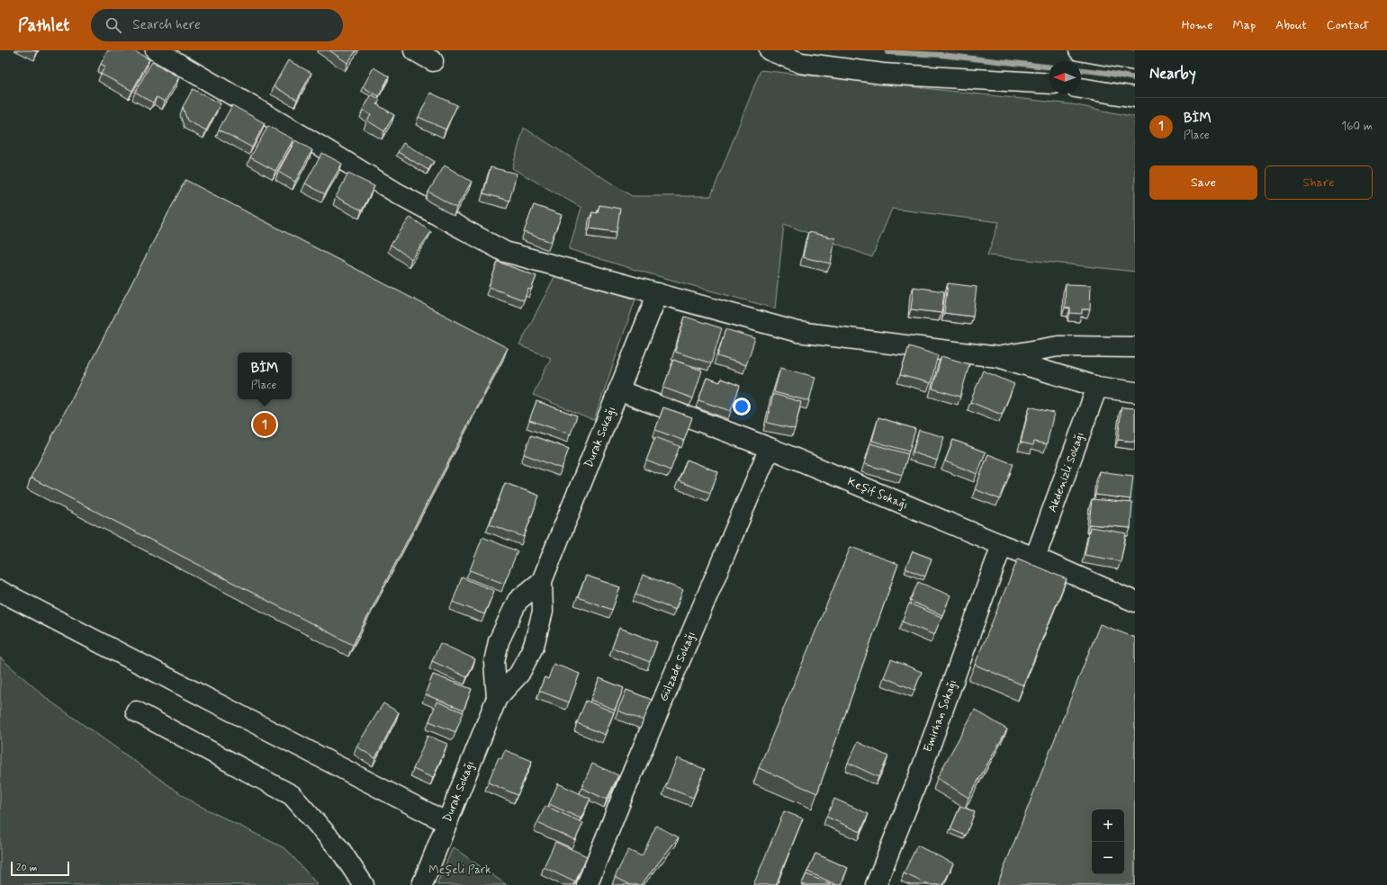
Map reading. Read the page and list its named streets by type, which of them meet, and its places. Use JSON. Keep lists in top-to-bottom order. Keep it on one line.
{"streets":{"street":["Durak Sokağı","Akdenizli Sokağı","Keşif Sokağı","Gülzade Sokağı","Emirhan Sokağı"]},"crossings":[["Durak Sokağı","Keşif Sokağı"],["Akdenizli Sokağı","Keşif Sokağı"],["Keşif Sokağı","Gülzade Sokağı"],["Keşif Sokağı","Emirhan Sokağı"]],"parks":["Meşeli Park"],"scale_bar":"20 m","north":"left","page":{"header":"Pathlet","search":"Search here","nav":["Home","Map","About","Contact"],"heading":"Nearby","list":[{"mark":"1","name":"BİM","note":"Place","value":"160 m"}],"buttons":["Save","Share"],"popup":["BİM","Place"],"pins":"1","map_buttons":["+","−"],"scale":"20 m"}}
